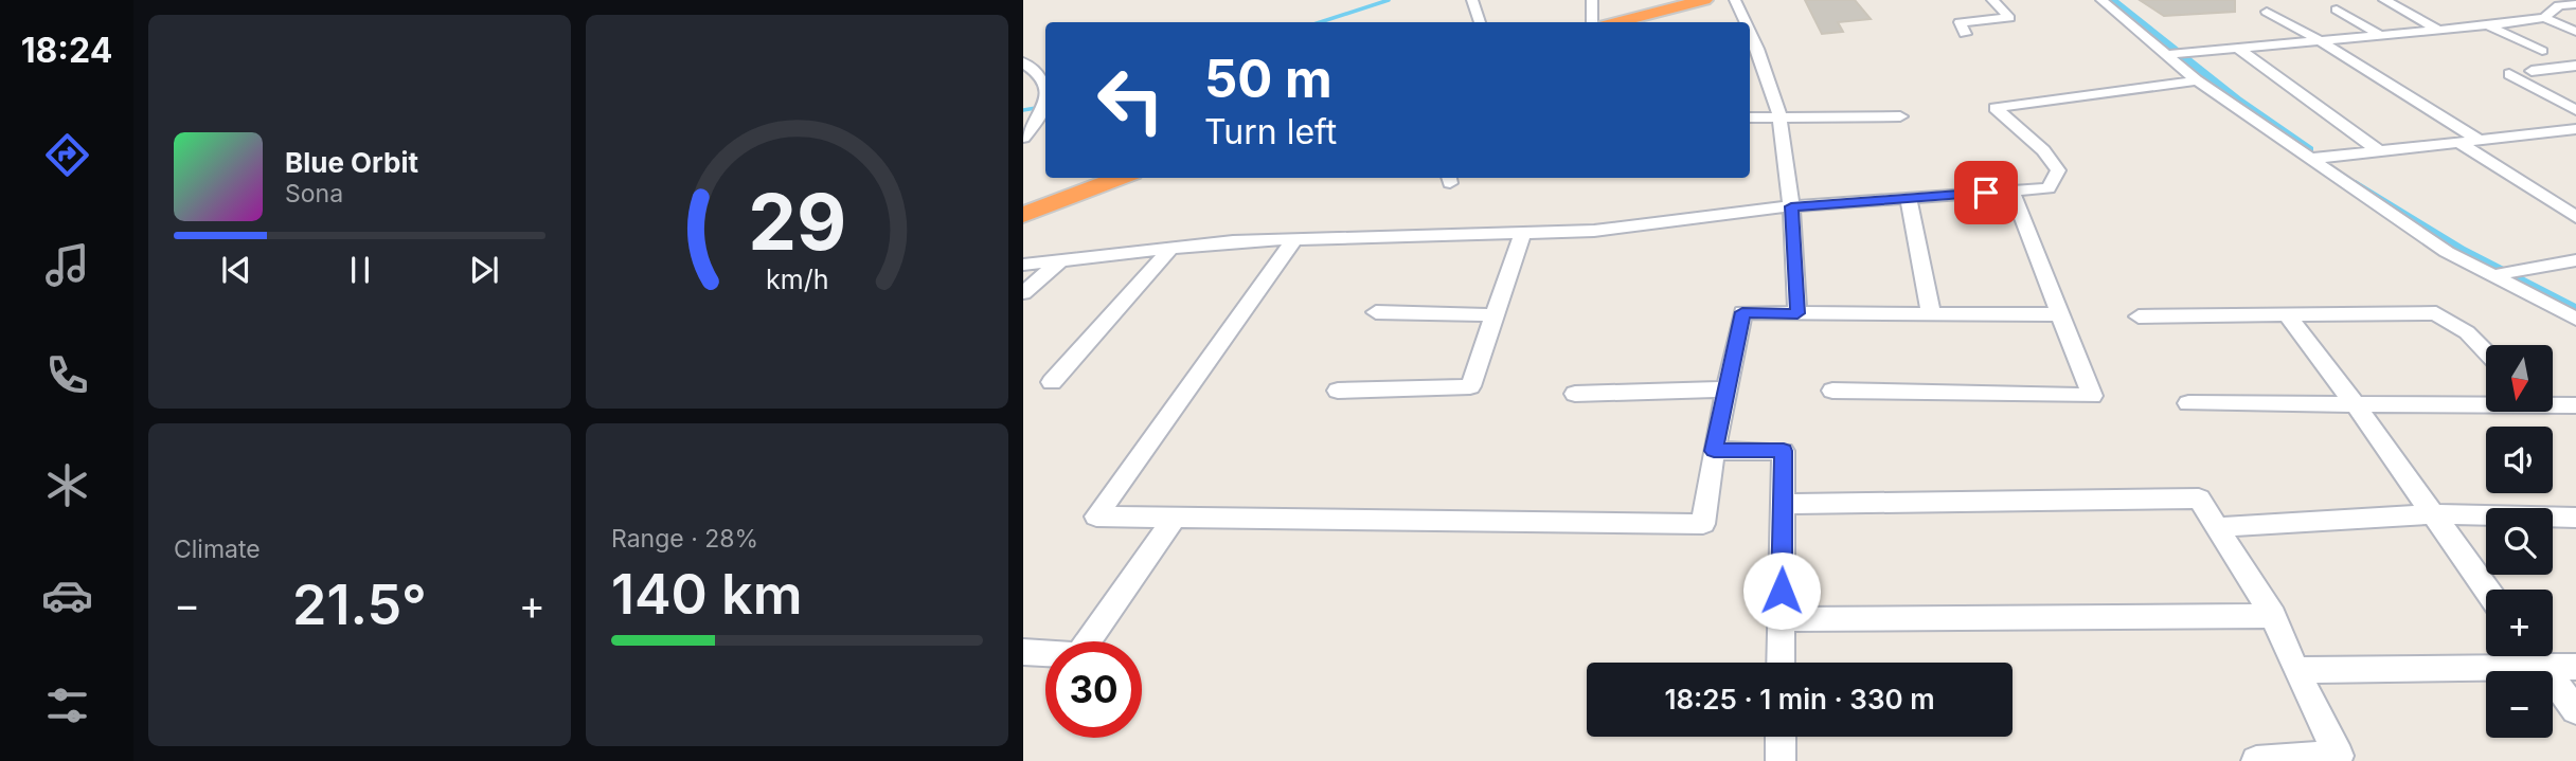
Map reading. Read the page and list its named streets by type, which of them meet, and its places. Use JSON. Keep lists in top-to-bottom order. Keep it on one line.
{"north":"bottom","page":{"tabs":"18:24","turn":["50 m","Turn left"],"song":["Blue Orbit","Sona"],"map_buttons":["+","−"],"tile":["Climate",["Range · 28%","140 km"]],"heat":["−","21.5°","+"],"limit":"30","trip":"18:25 · 1 min · 330 m","gauge":["29","km/h"]}}
